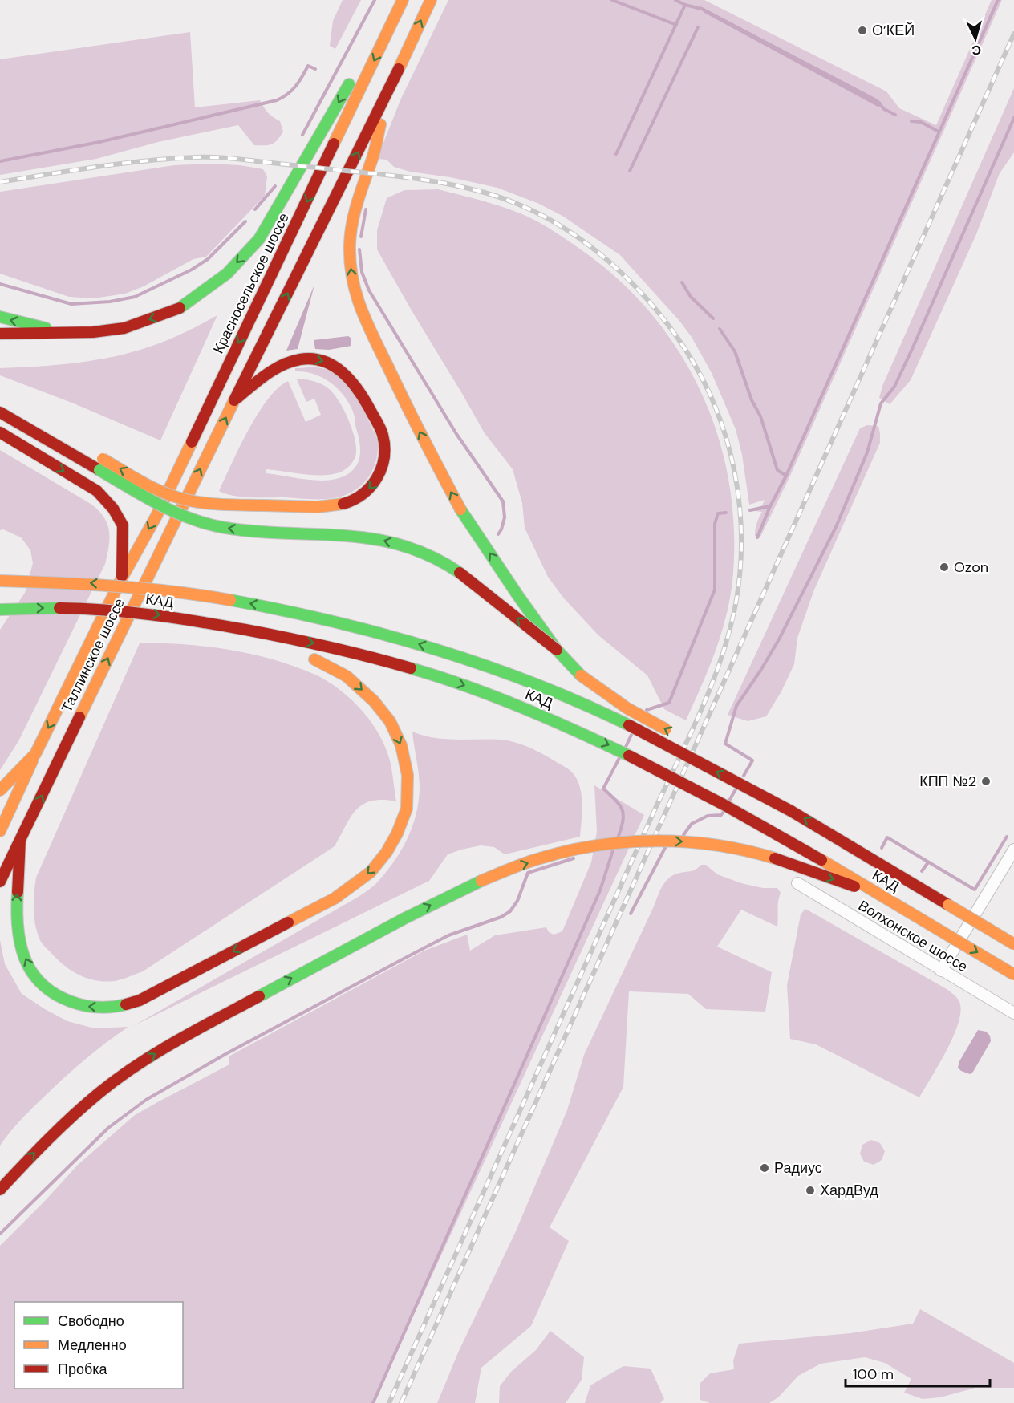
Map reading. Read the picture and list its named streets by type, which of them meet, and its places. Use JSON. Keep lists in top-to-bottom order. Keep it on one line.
{"streets":{"main road":["Красносельское шоссе","КАД","Таллинское шоссе"],"street":["Волхонское шоссе"]},"crossings":[["Красносельское шоссе","Таллинское шоссе"]],"places":["О’КЕЙ","Ozon","КПП №2","Радиус","ХардВуд"],"legend":["Свободно","Медленно","Пробка"],"scale_bar":"100 m","north":"bottom"}
